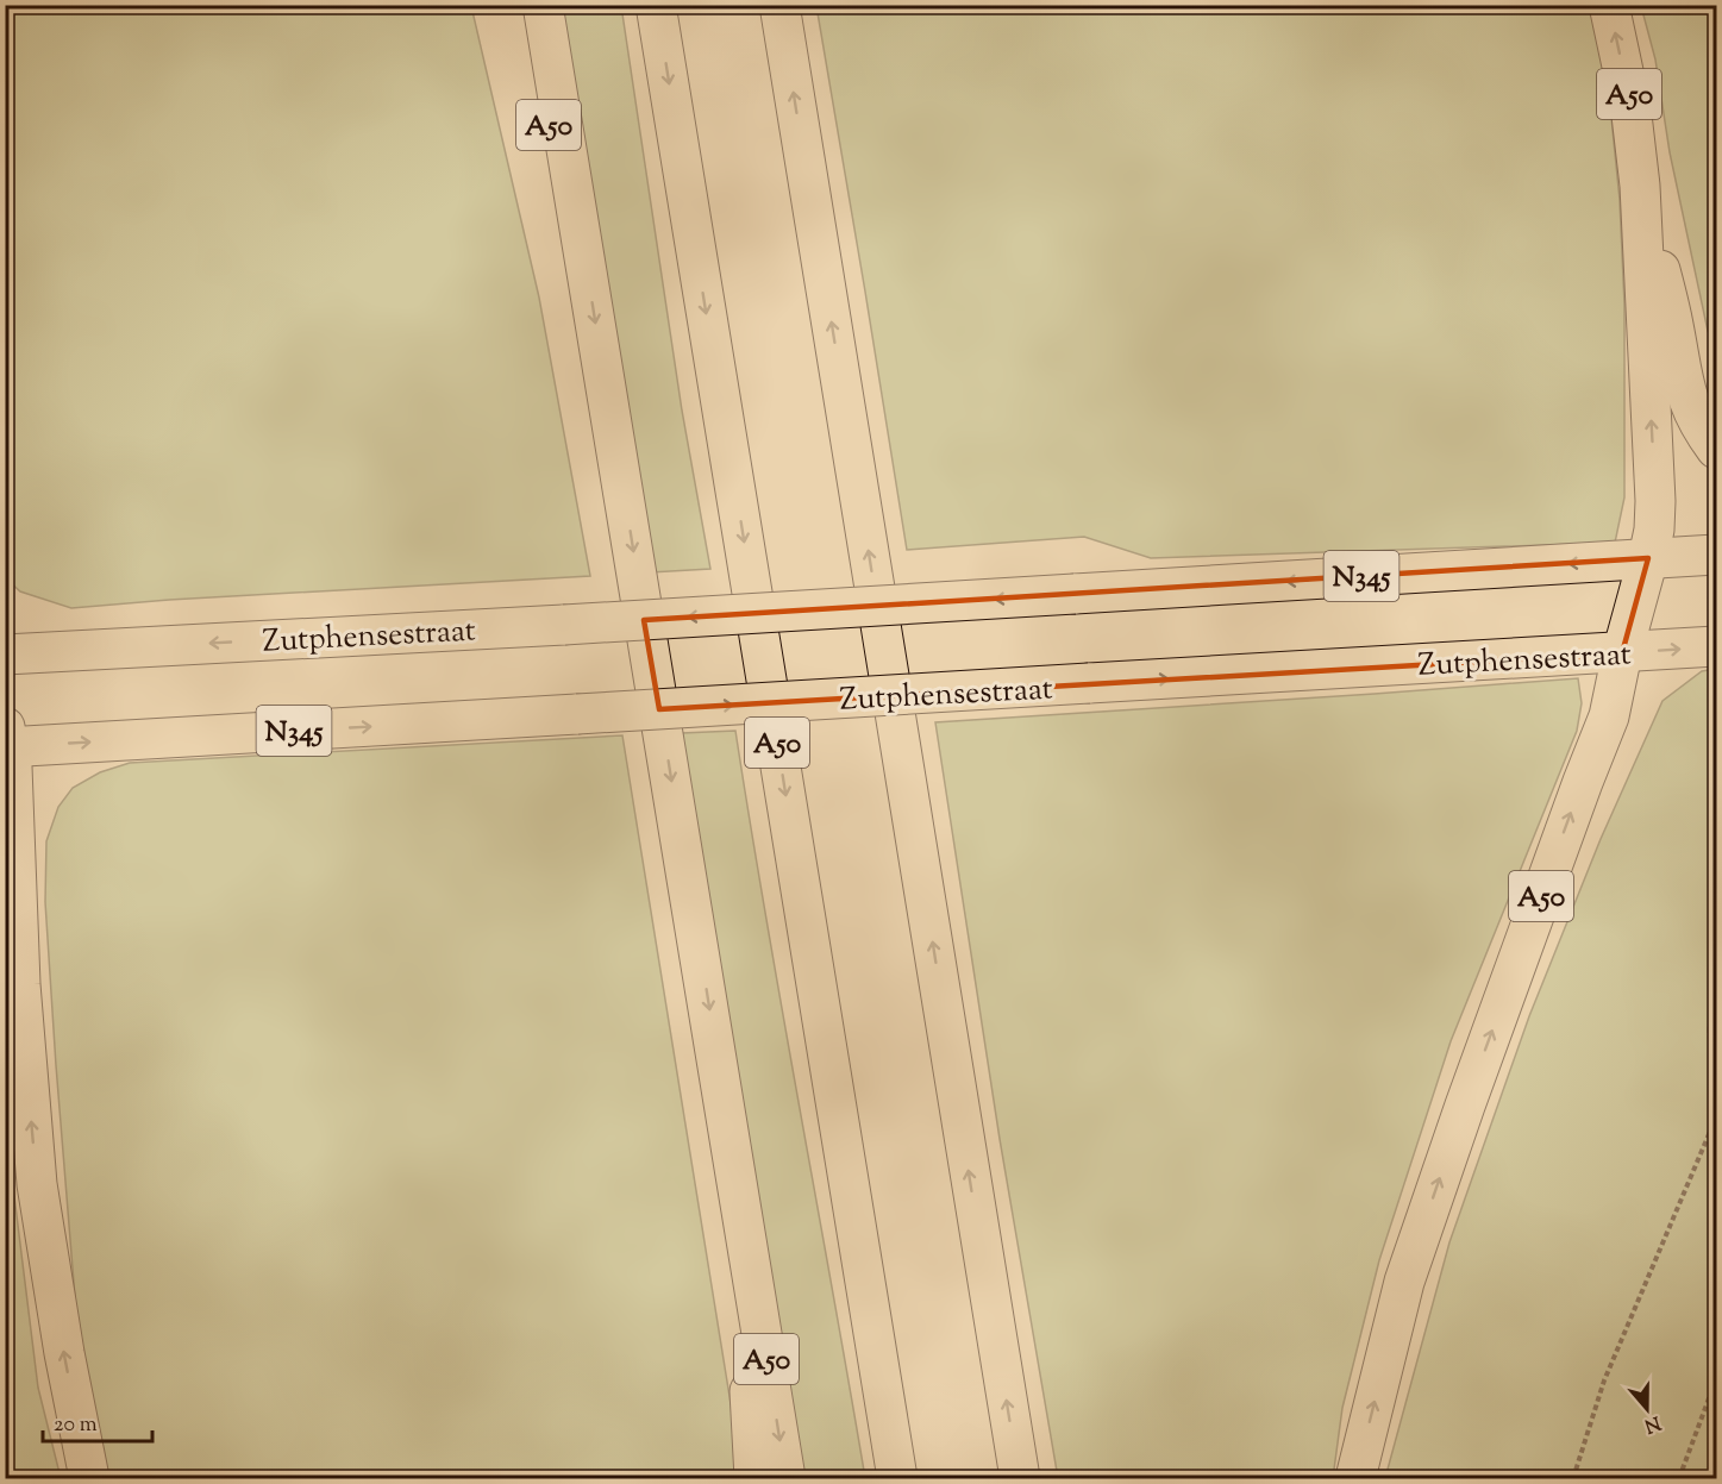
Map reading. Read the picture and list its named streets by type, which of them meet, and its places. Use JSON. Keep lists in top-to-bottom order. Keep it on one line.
{"streets":{"main road":["A50","N345","Zutphensestraat"]},"crossings":[["A50","Zutphensestraat"]],"scale_bar":"20 m","north":"bottom"}
